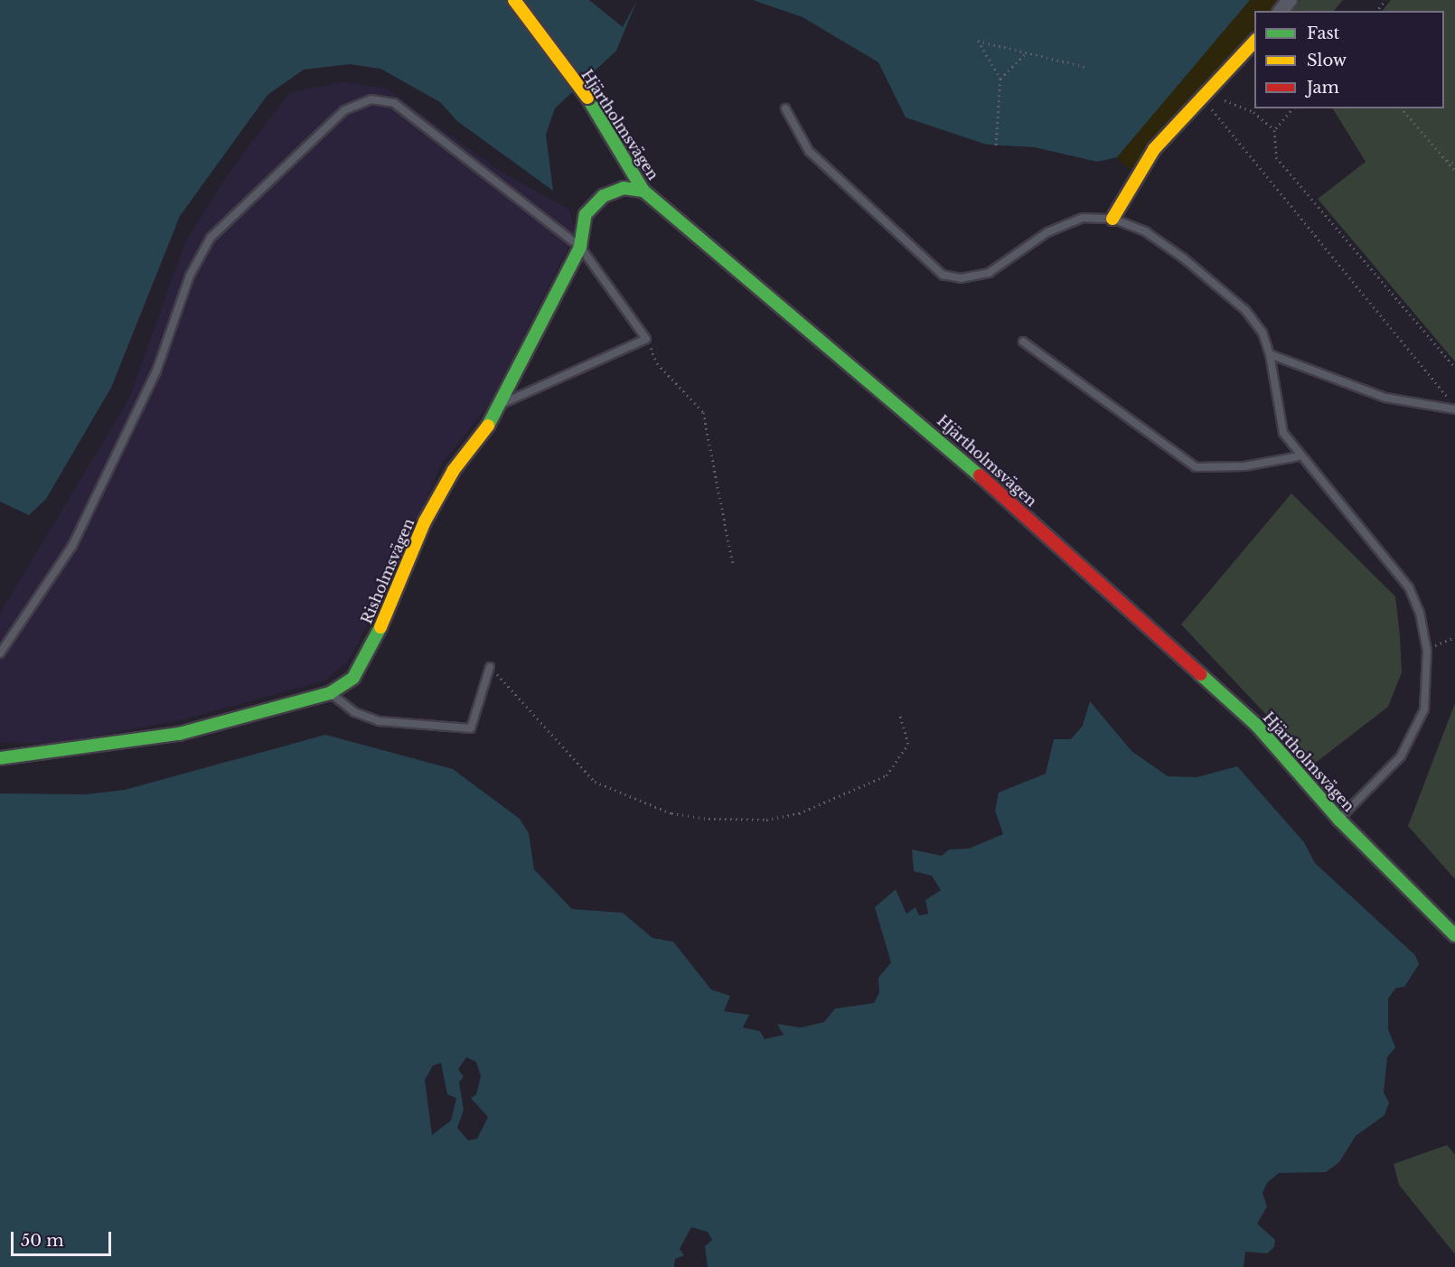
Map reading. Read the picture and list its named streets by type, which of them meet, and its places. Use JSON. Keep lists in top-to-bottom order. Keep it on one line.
{"streets":{"street":["Hjärtholmsvägen","Risholmsvägen"]},"crossings":[["Hjärtholmsvägen","Risholmsvägen"]],"legend":["Fast","Slow","Jam"],"scale_bar":"50 m"}
